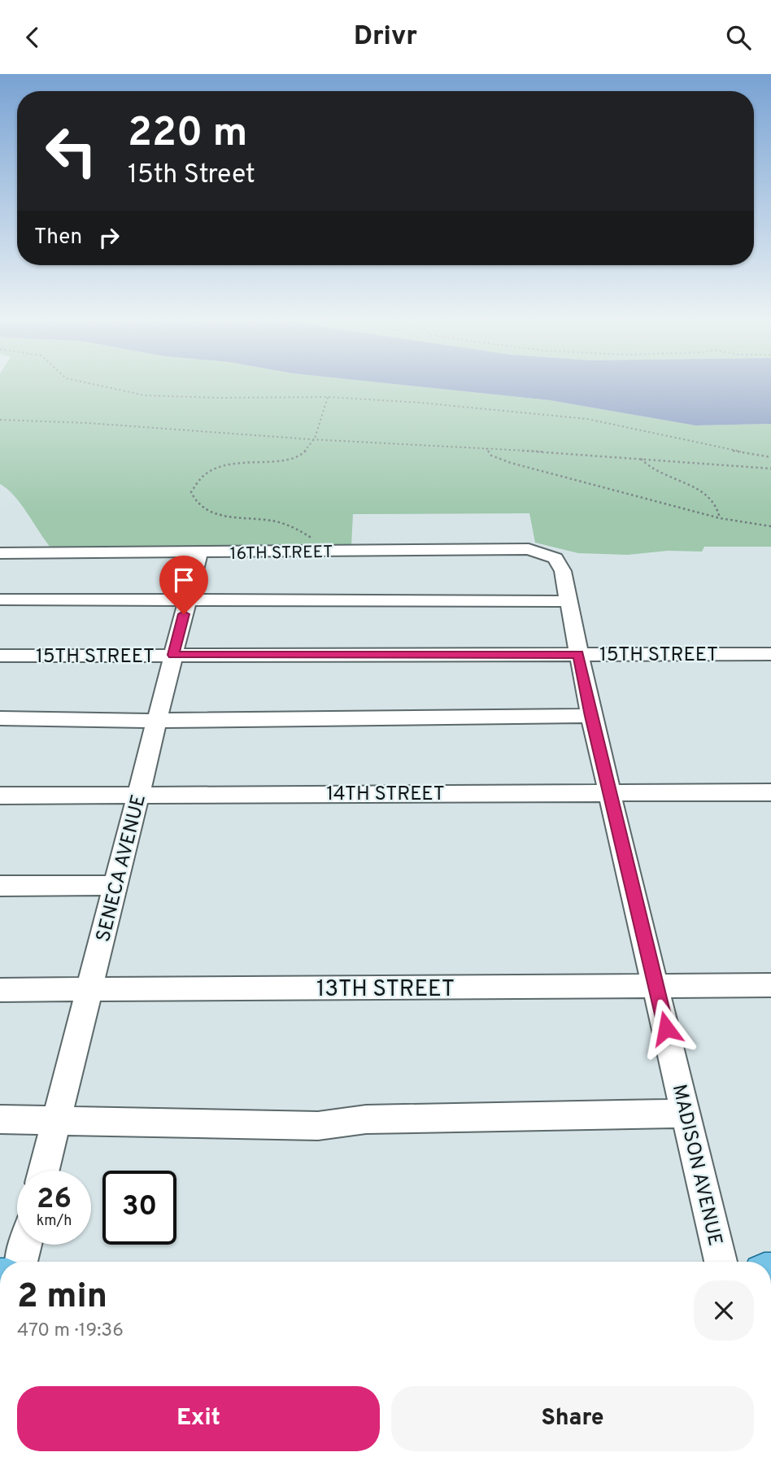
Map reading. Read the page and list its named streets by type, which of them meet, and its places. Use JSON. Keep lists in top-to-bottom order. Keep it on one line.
{"streets":{"street":["16TH STREET","15TH STREET","14TH STREET","SENECA AVENUE","13TH STREET","MADISON AVENUE"]},"crossings":[["16TH STREET","SENECA AVENUE"],["16TH STREET","MADISON AVENUE"],["15TH STREET","SENECA AVENUE"],["15TH STREET","MADISON AVENUE"],["14TH STREET","SENECA AVENUE"],["14TH STREET","MADISON AVENUE"],["SENECA AVENUE","13TH STREET"],["13TH STREET","MADISON AVENUE"]],"page":{"header":"Drivr","turn":["220 m","15th Street"],"then":"Then","speed":"26 km/h","limit":"30","heading":["2 min","470 m · 19:36"],"buttons":["Exit","Share"]}}
